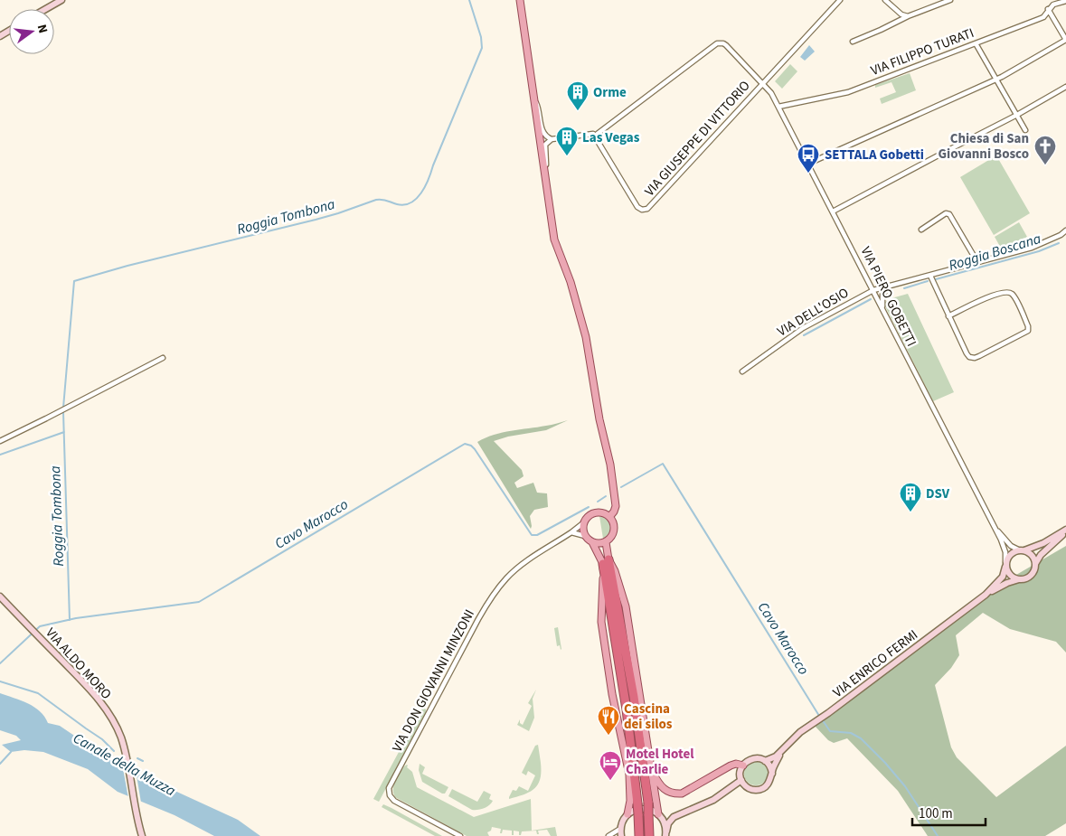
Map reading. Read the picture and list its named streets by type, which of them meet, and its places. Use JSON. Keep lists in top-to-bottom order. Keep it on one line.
{"streets":{"main road":["VIA ALDO MORO","VIA ENRICO FERMI"],"street":["VIA FILIPPO TURATI","VIA GIUSEPPE DI VITTORIO","VIA PIERO GOBETTI","VIA DELL'OSIO","VIA DON GIOVANNI MINZONI"]},"crossings":[["VIA FILIPPO TURATI","VIA PIERO GOBETTI"],["VIA GIUSEPPE DI VITTORIO","VIA PIERO GOBETTI"],["VIA PIERO GOBETTI","VIA DELL'OSIO"]],"water":["Roggia Tombona","Roggia Boscana","Cavo Marocco","Canale della Muzza"],"places":{"building":["Orme","Las Vegas","DSV"],"church":["Chiesa di San Giovanni Bosco"],"bus stop":["SETTALA Gobetti"],"restaurant":["Cascina dei silos"],"hotel":["Motel Hotel Charlie"]},"scale_bar":"100 m","north":"right"}
